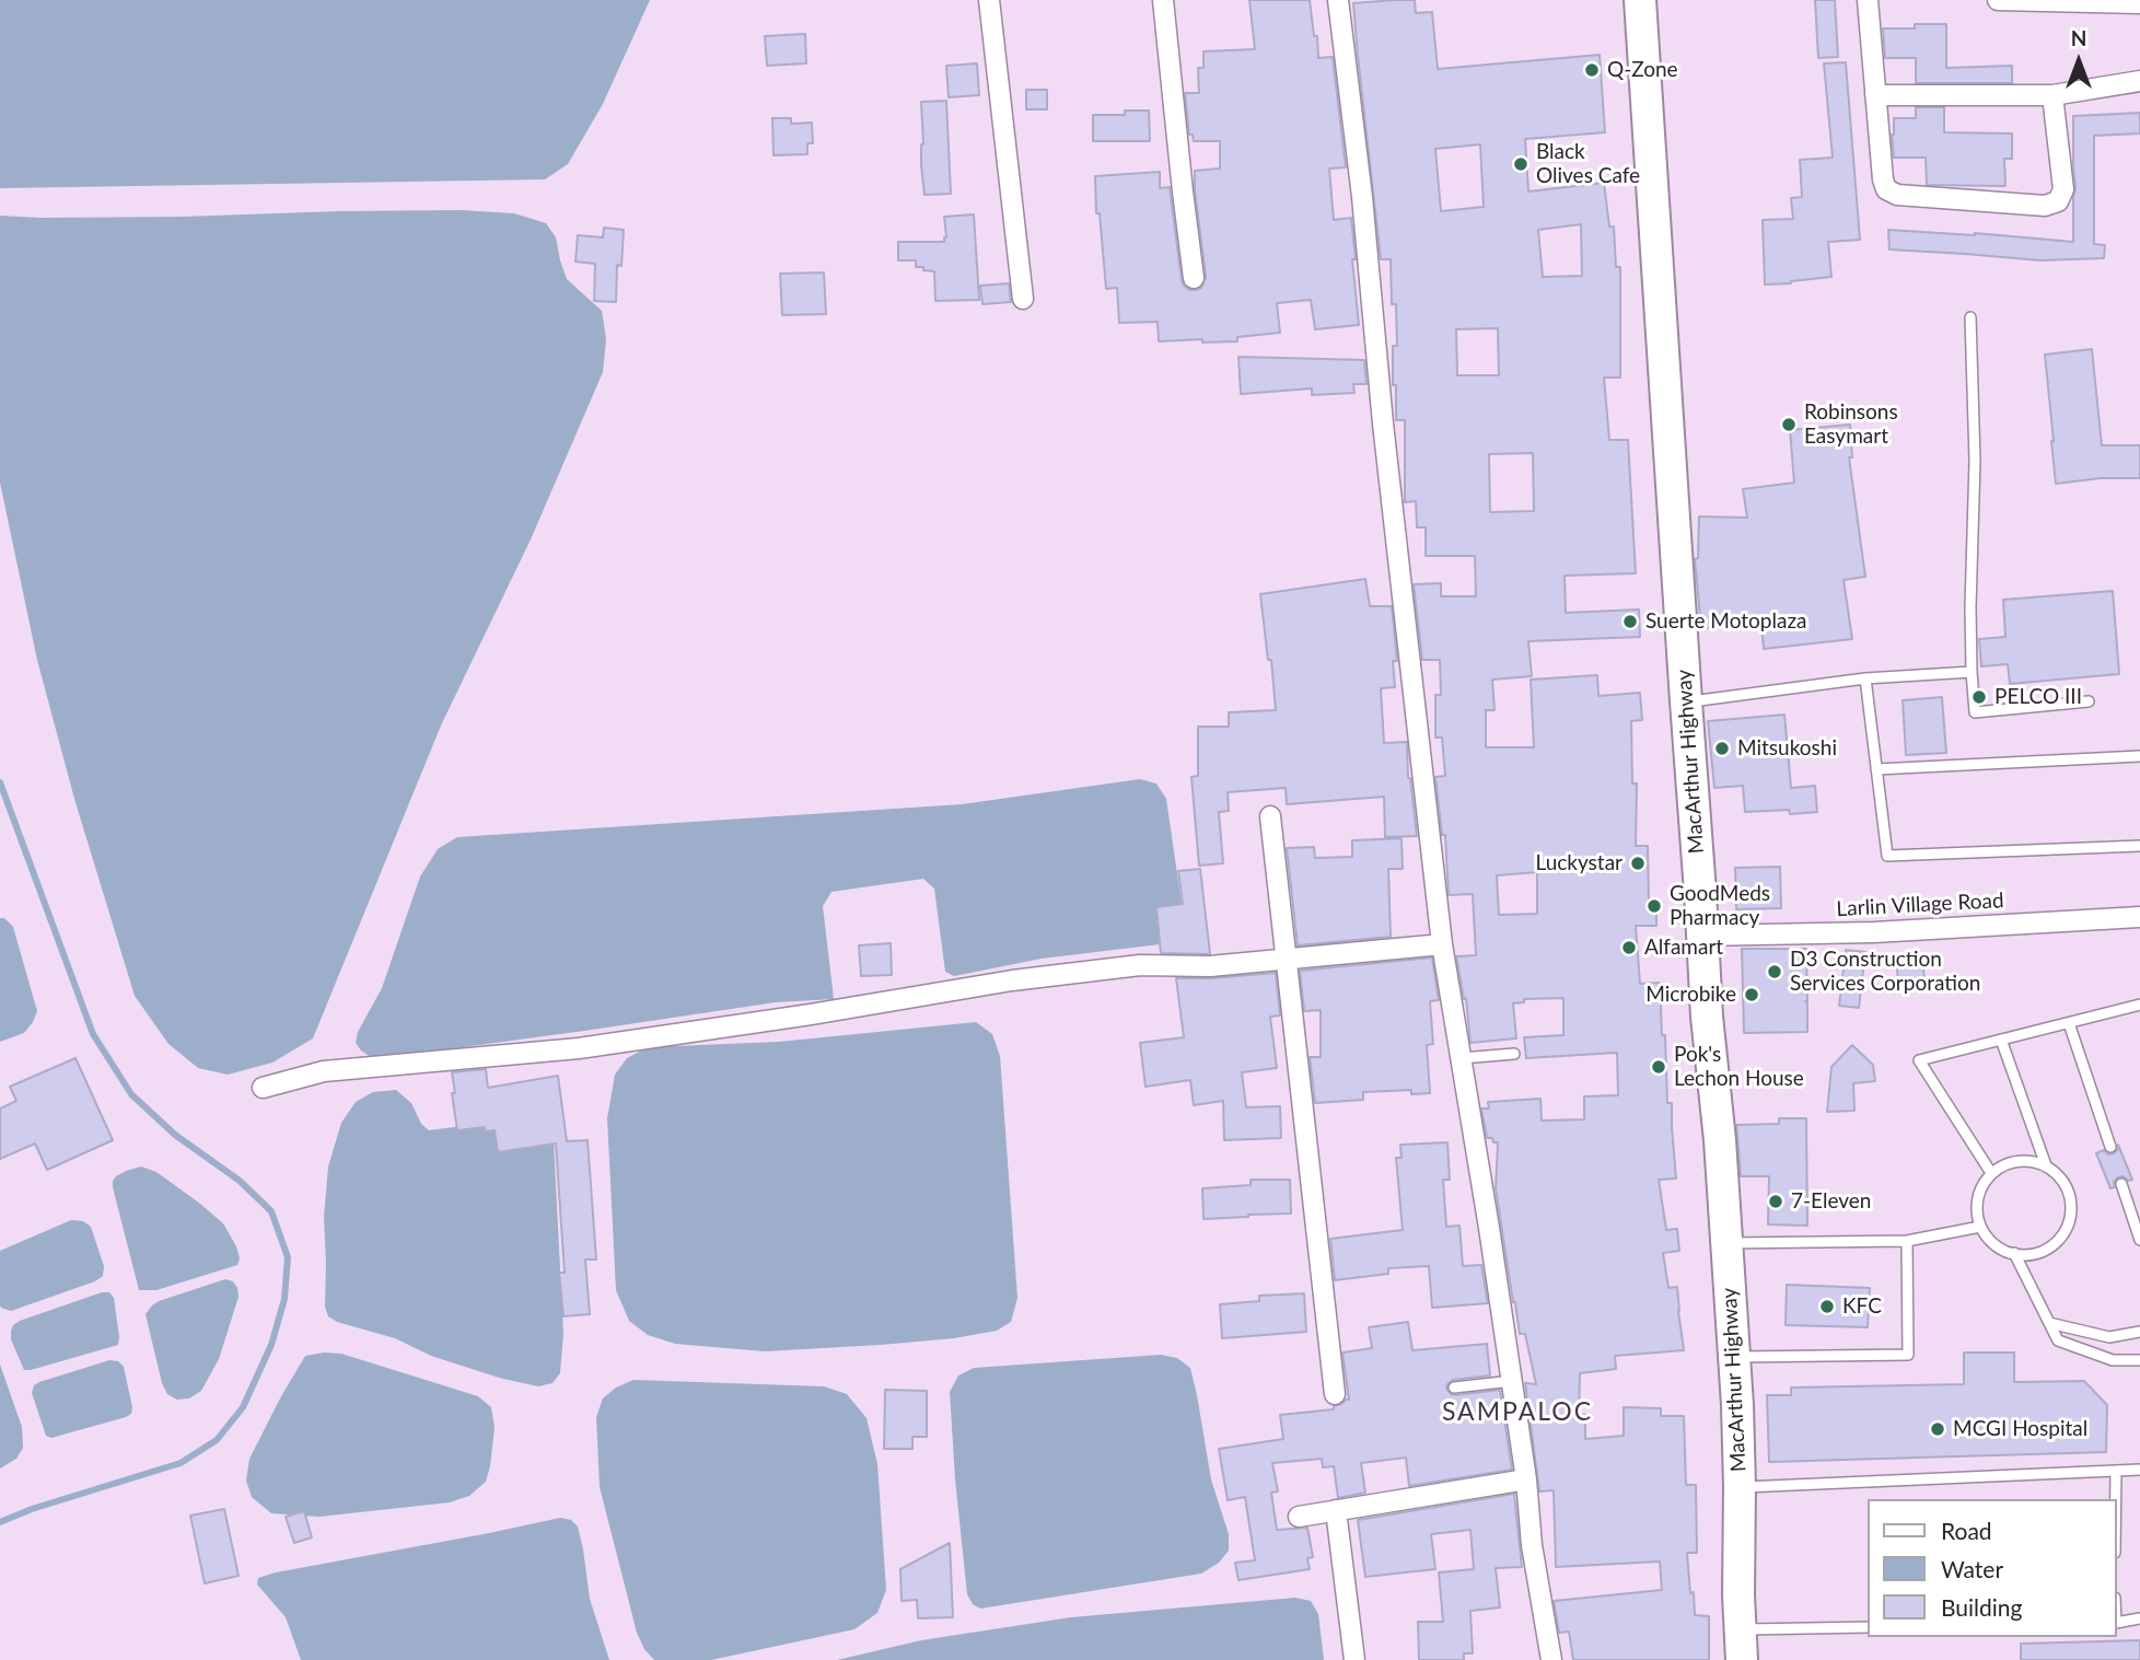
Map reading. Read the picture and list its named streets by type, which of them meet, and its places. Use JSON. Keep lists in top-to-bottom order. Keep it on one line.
{"streets":{"highway":["MacArthur Highway"],"street":["Larlin Village Road"]},"crossings":[["MacArthur Highway","Larlin Village Road"]],"districts":["SAMPALOC"],"places":["Q-Zone","Black Olives Cafe","Robinsons Easymart","Suerte Motoplaza","PELCO III","Mitsukoshi","Luckystar","GoodMeds Pharmacy","Alfamart","D3 Construction Services Corporation","Microbike","Pok's Lechon House","7-Eleven","KFC","MCGI Hospital"],"legend":["Road","Water","Building"],"north":"top"}
